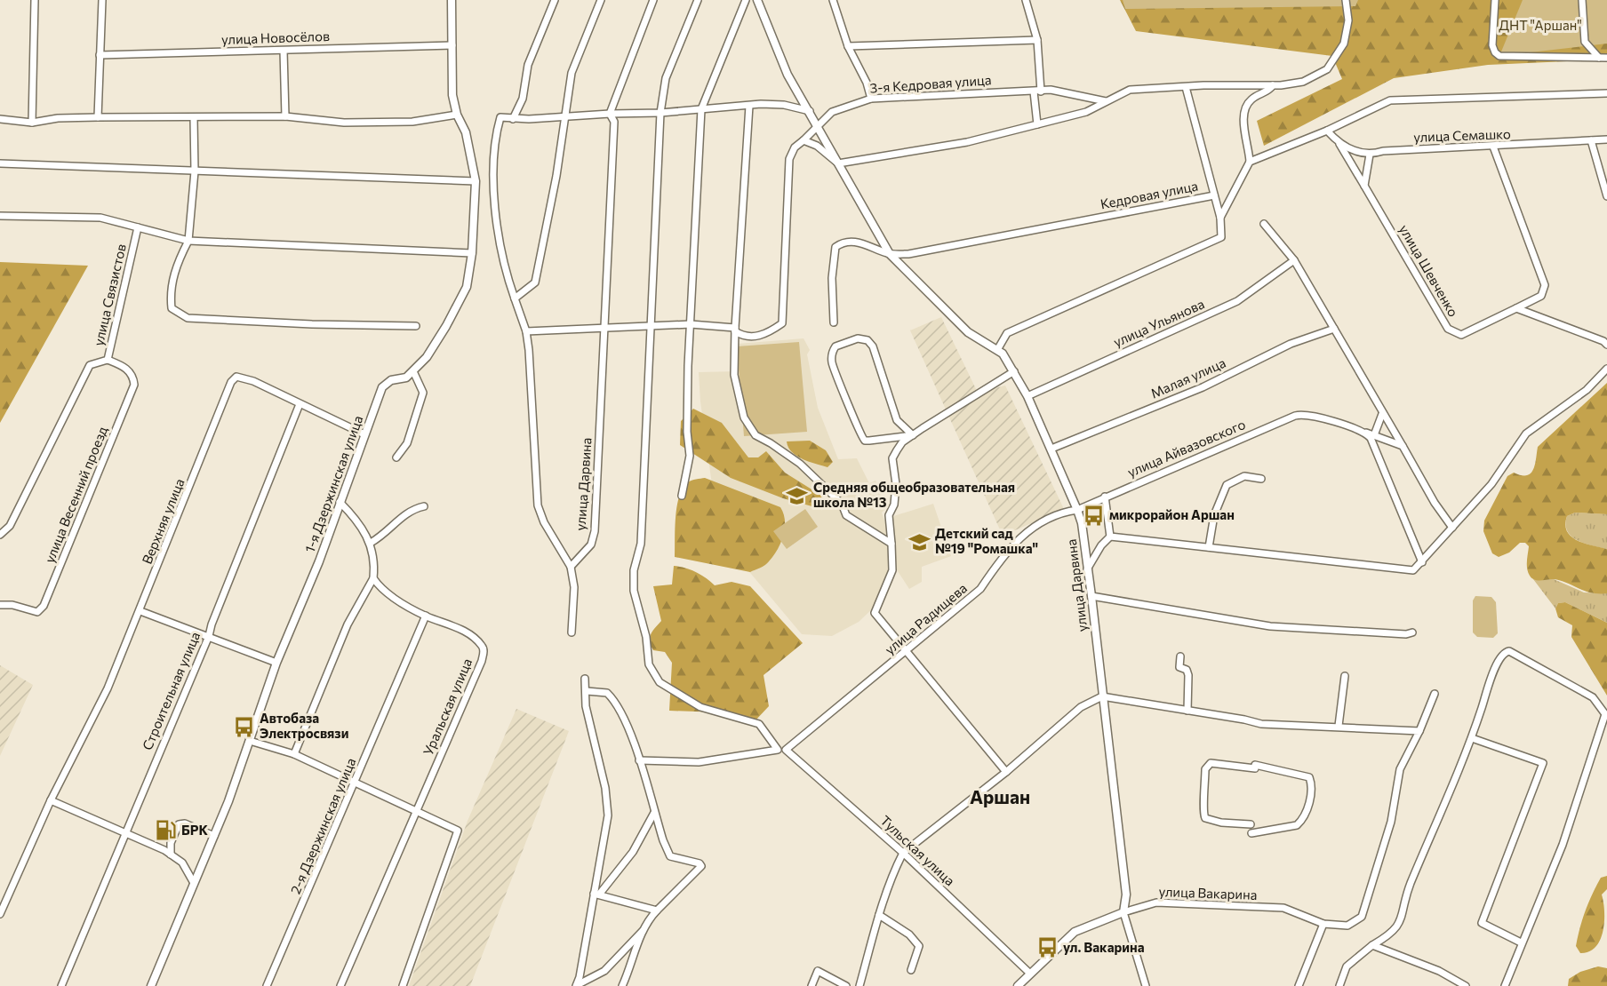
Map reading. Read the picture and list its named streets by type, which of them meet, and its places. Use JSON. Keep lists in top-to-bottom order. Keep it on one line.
{"streets":{"street":["улица Новосёлов","3-я Кедровая улица","улица Семашко","Кедровая улица","улица Шевченко","улица Связистов","улица Ульянова","Малая улица","улица Айвазовского","1-я Дзержинская улица","улица Дарвина","улица Весенний проезд","Верхняя улица","улица Радищева","Строительная улица","Уральская улица","2-я Дзержинская улица","Тульская улица","улица Вакарина"]},"crossings":[["улица Новосёлов","1-я Дзержинская улица"],["3-я Кедровая улица","улица Дарвина"],["улица Семашко","улица Шевченко"],["Кедровая улица","улица Дарвина"],["улица Связистов","улица Весенний проезд"],["улица Ульянова","улица Дарвина"],["Малая улица","улица Дарвина"],["улица Айвазовского","улица Дарвина"],["улица Айвазовского","улица Радищева"],["1-я Дзержинская улица","Верхняя улица"],["улица Дарвина","улица Радищева"],["улица Дарвина","улица Вакарина"],["Верхняя улица","Строительная улица"],["улица Радищева","Тульская улица"],["Уральская улица","2-я Дзержинская улица"],["Тульская улица","улица Вакарина"]],"districts":["Аршан"],"parks":["ДНТ \"Аршан\""],"places":{"school or university":["Средняя общеобразовательная школа №13","Детский сад №19 \"Ромашка\""],"bus stop":["микрорайон Аршан","Автобаза Электросвязи","ул. Вакарина"],"fuel station":["БРК"]}}
